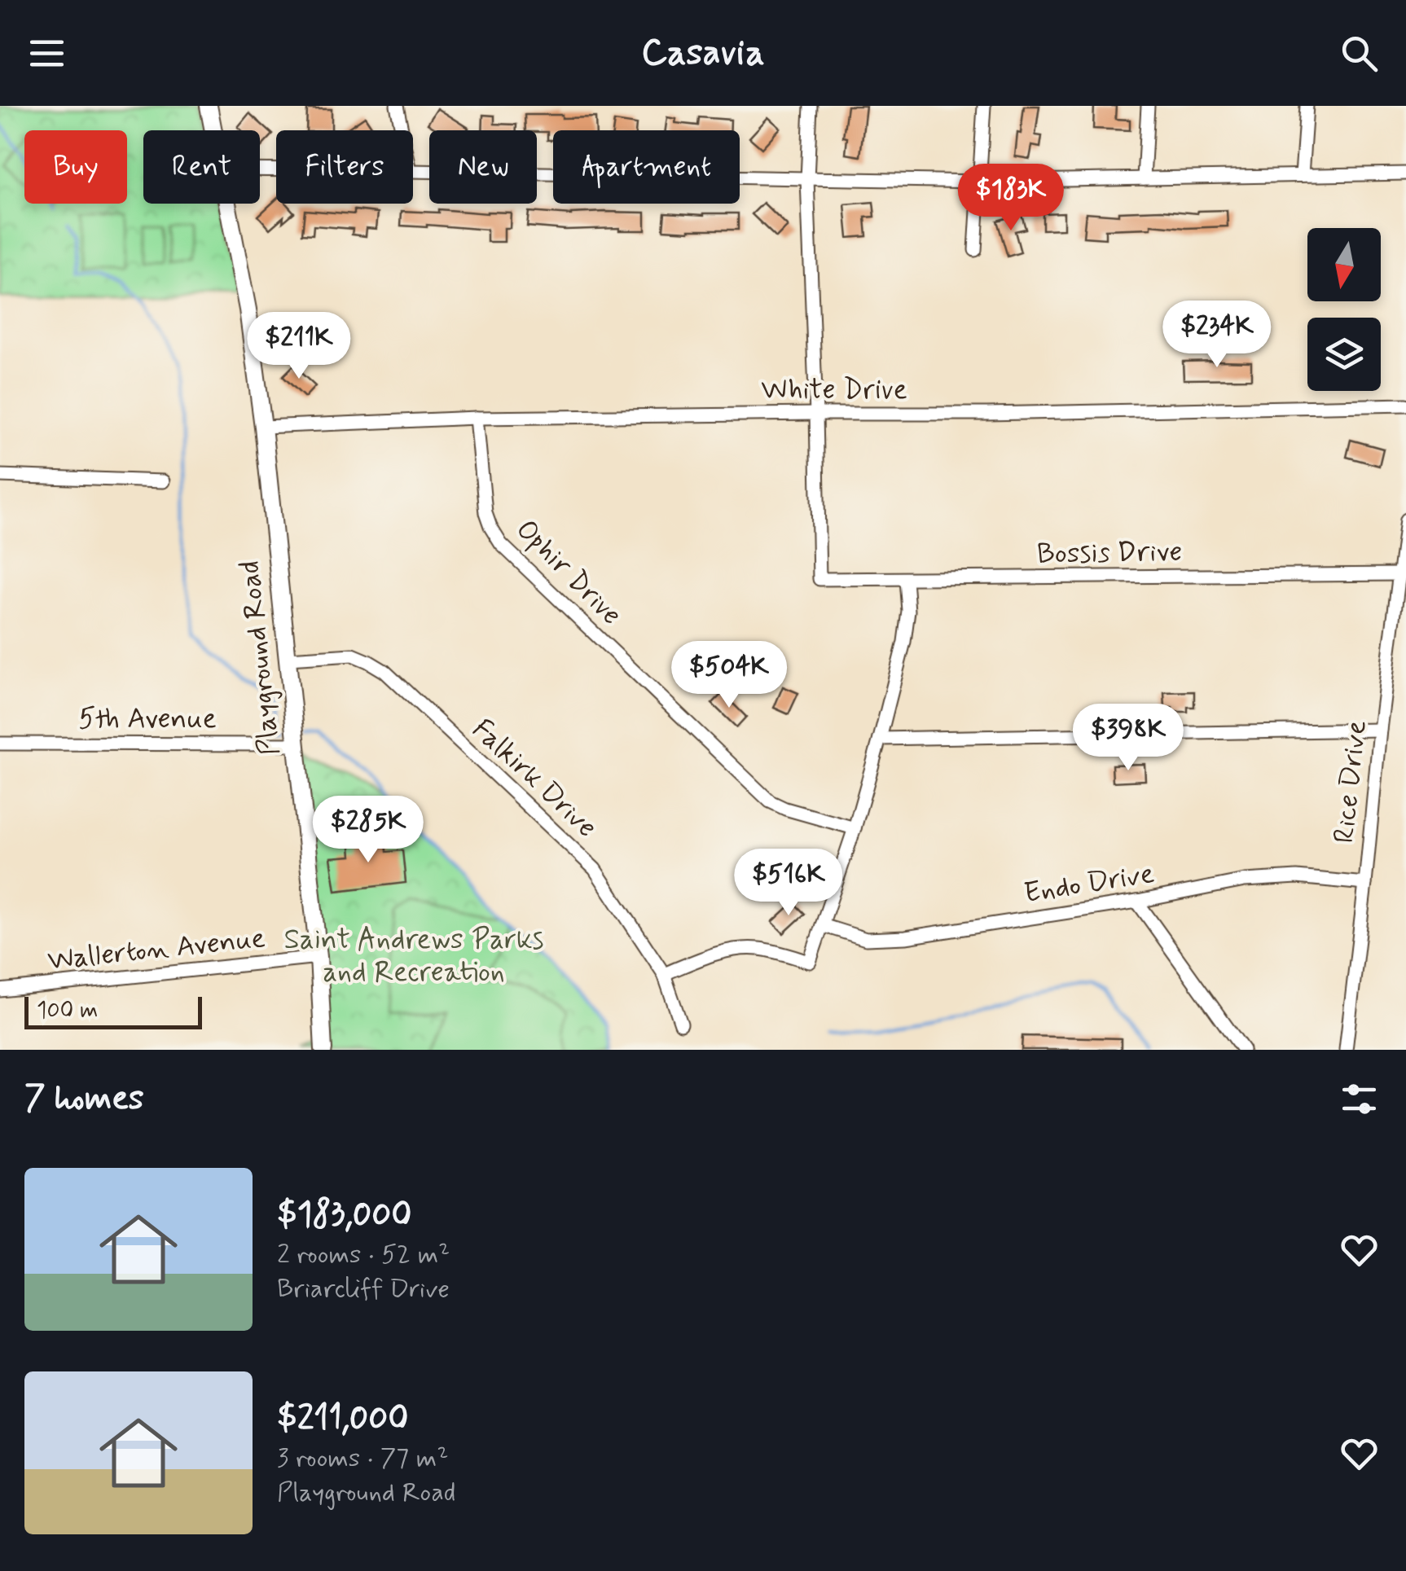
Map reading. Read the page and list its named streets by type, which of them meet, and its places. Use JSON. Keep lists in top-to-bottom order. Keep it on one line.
{"streets":{"main road":["Playground Road"],"street":["White Drive","Bossis Drive","Ophir Drive","5th Avenue","Falkirk Drive","Rice Drive","Endo Drive","Wallerton Avenue"]},"crossings":[["White Drive","Bossis Drive"],["White Drive","Ophir Drive"],["White Drive","Playground Road"],["Bossis Drive","Rice Drive"],["Playground Road","5th Avenue"],["Playground Road","Falkirk Drive"],["Playground Road","Wallerton Avenue"],["Rice Drive","Endo Drive"]],"parks":["Saint Andrews Parks and Recreation"],"scale_bar":"100 m","north":"bottom","page":{"header":"Casavia","chip":["Buy","Rent","Filters","New","Apartment"],"price":["$183K","$234K","$211K","$504K","$398K","$285K","$516K"],"scale":"100 m","heading":"7 homes","list":[{"name":"$183,000","note":"2 rooms · 52 m² · Briarcliff Drive"},{"name":"$211,000","note":"3 rooms · 77 m² · Playground Road"}]}}
